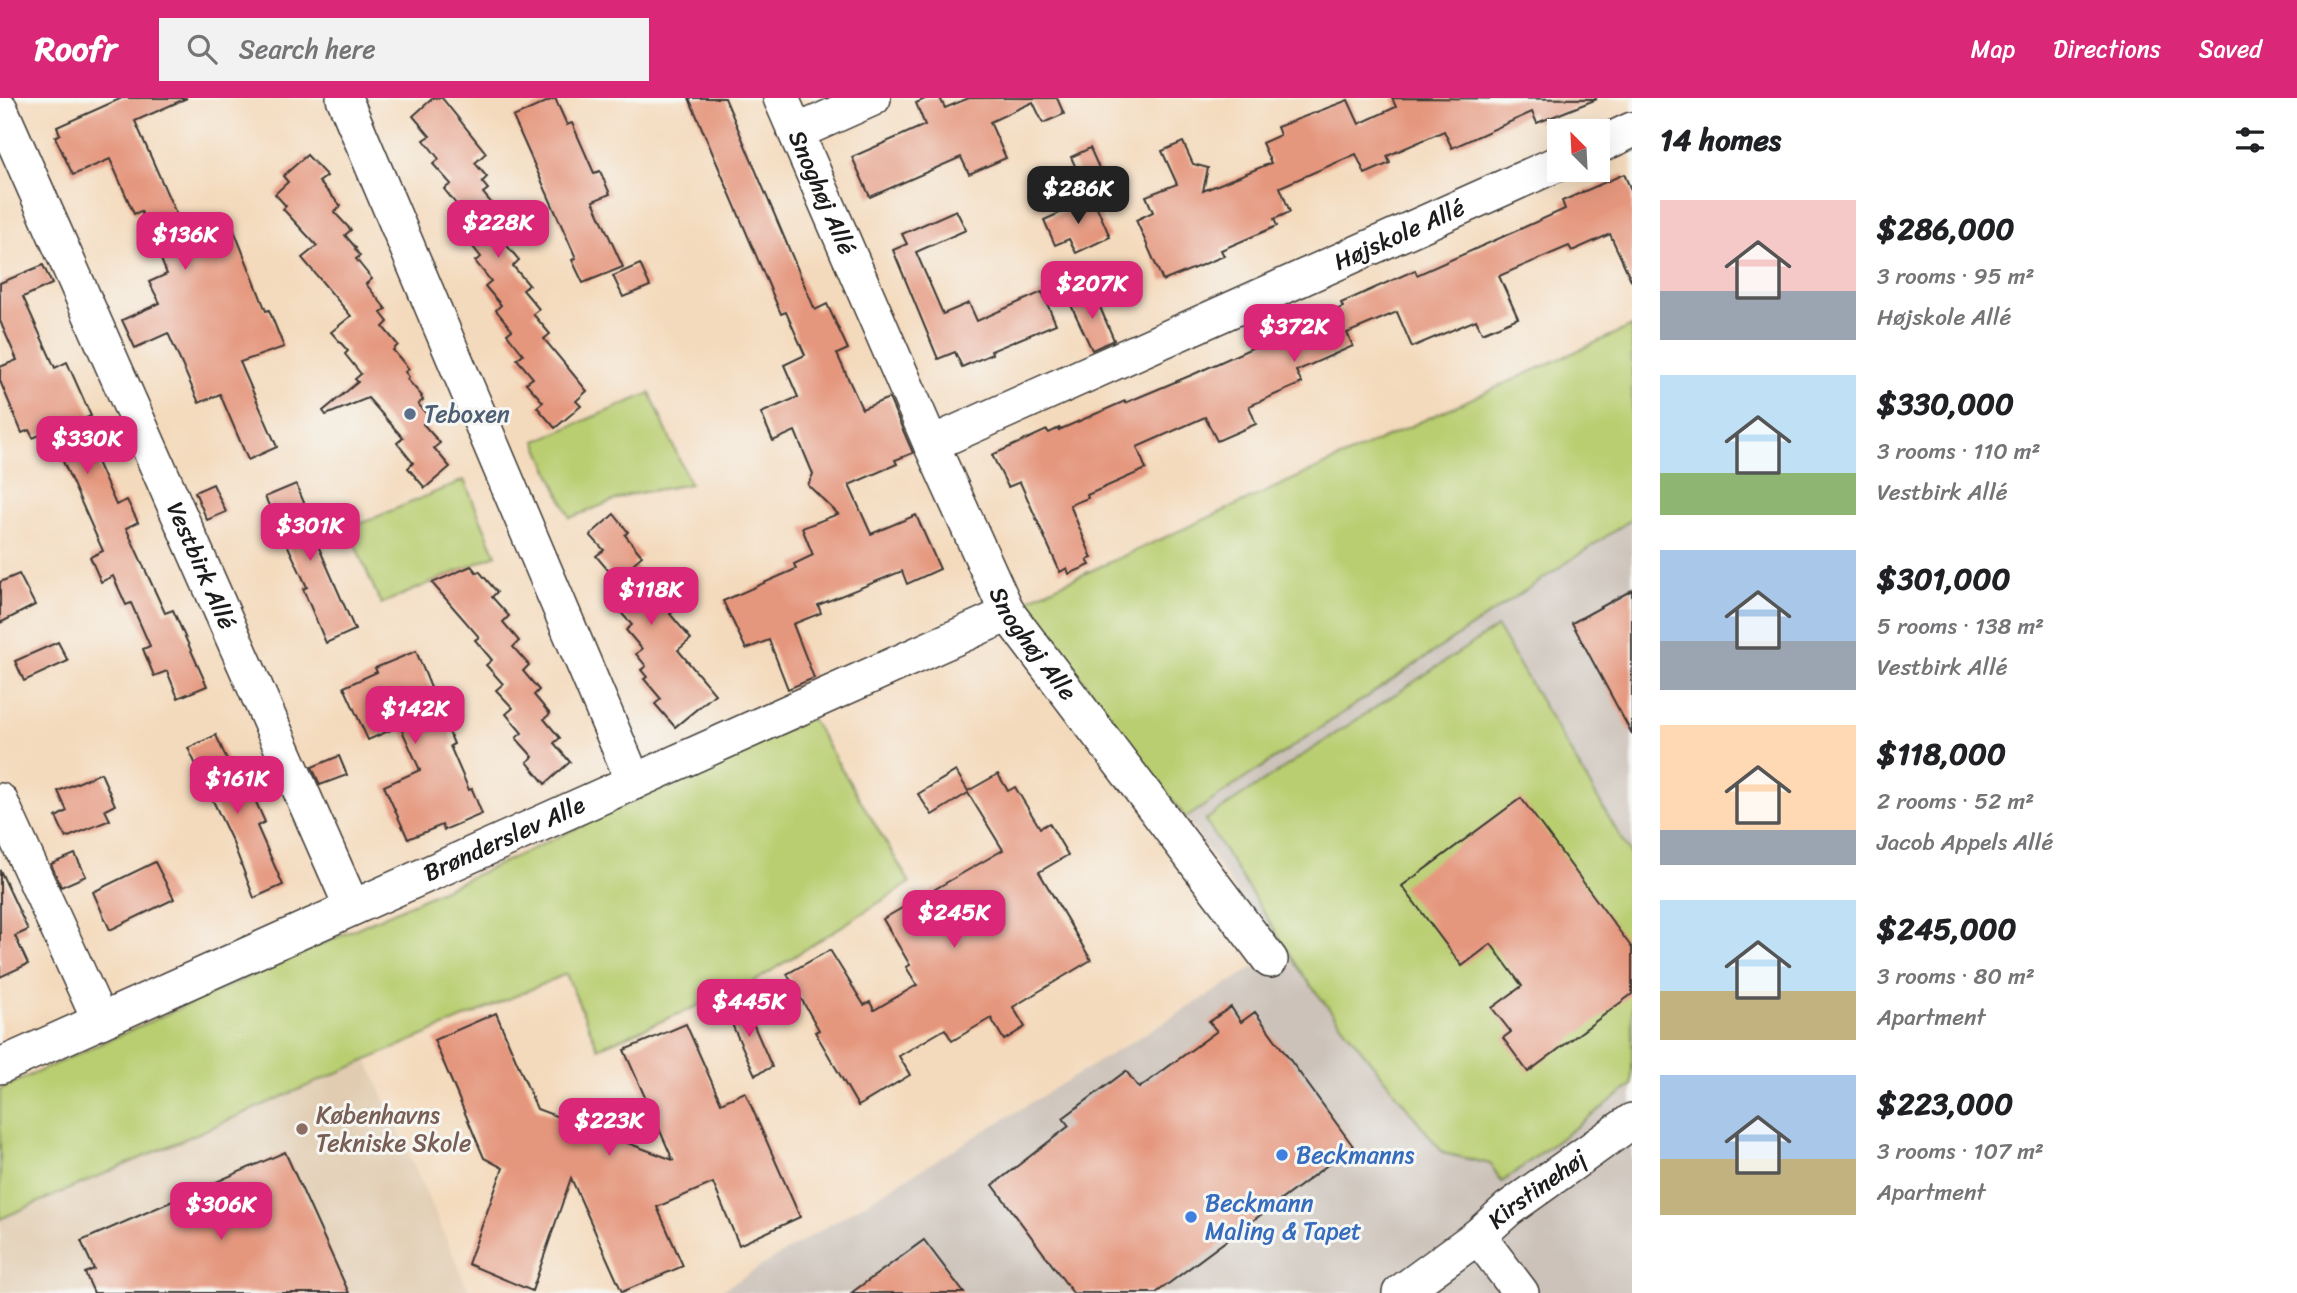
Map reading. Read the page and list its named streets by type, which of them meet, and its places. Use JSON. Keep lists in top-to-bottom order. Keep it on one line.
{"streets":{"street":["Snoghøj Allé","Højskole Allé","Vestbirk Allé","Snoghøj Alle","Brønderslev Alle","Kirstinehøj"]},"crossings":[["Snoghøj Allé","Snoghøj Alle"],["Højskole Allé","Snoghøj Alle"],["Vestbirk Allé","Brønderslev Alle"],["Snoghøj Alle","Brønderslev Alle"]],"places":["Teboxen","Københavns Tekniske Skole","Beckmanns","Beckmann Maling & Tapet"],"north":"top left","page":{"header":"Roofr","search":"Search here","nav":["Map","Directions","Saved"],"heading":"14 homes","price":["$286K","$228K","$136K","$207K","$372K","$330K","$301K","$118K","$142K","$161K","$245K","$445K","$223K","$306K"],"list":[{"name":"$286,000","note":"3 rooms · 95 m² · Højskole Allé"},{"name":"$330,000","note":"3 rooms · 110 m² · Vestbirk Allé"},{"name":"$301,000","note":"5 rooms · 138 m² · Vestbirk Allé"},{"name":"$118,000","note":"2 rooms · 52 m² · Jacob Appels Allé"},{"name":"$245,000","note":"3 rooms · 80 m² · Apartment"},{"name":"$223,000","note":"3 rooms · 107 m² · Apartment"}]}}
